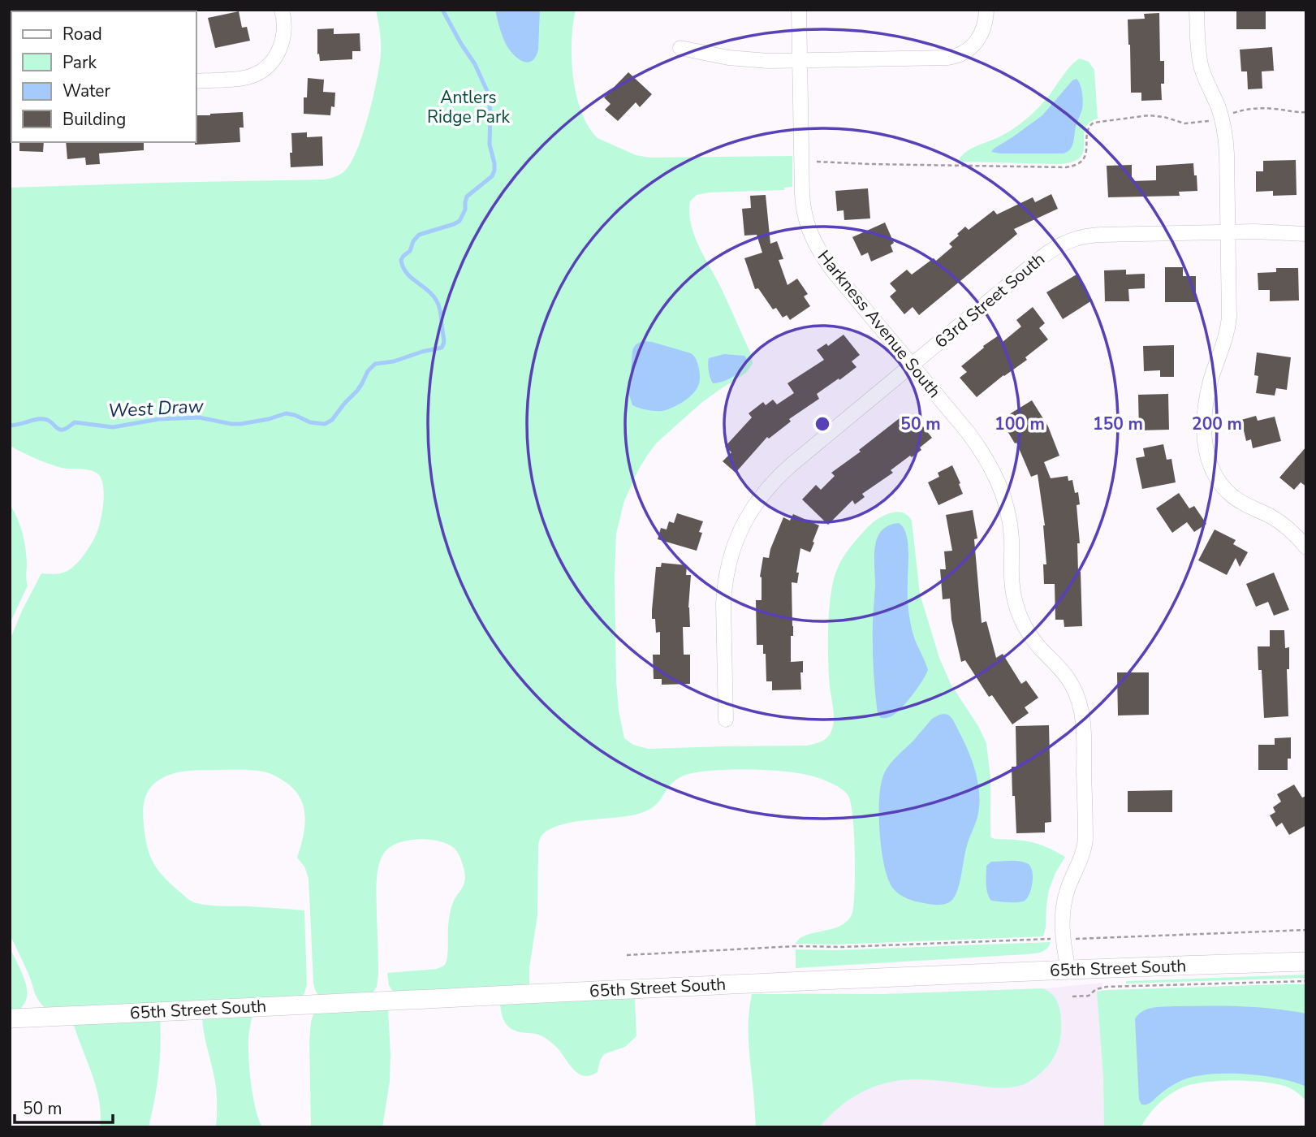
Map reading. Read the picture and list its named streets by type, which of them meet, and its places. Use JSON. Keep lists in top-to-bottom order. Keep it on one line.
{"streets":{"street":["63rd Street South","Harkness Avenue South","65th Street South"]},"crossings":[["63rd Street South","Harkness Avenue South"],["Harkness Avenue South","65th Street South"]],"water":["West Draw"],"parks":["Antlers Ridge Park"],"legend":["Road","Park","Water","Building"],"scale_bar":"50 m","rings":["50 m","100 m","150 m","200 m"]}
